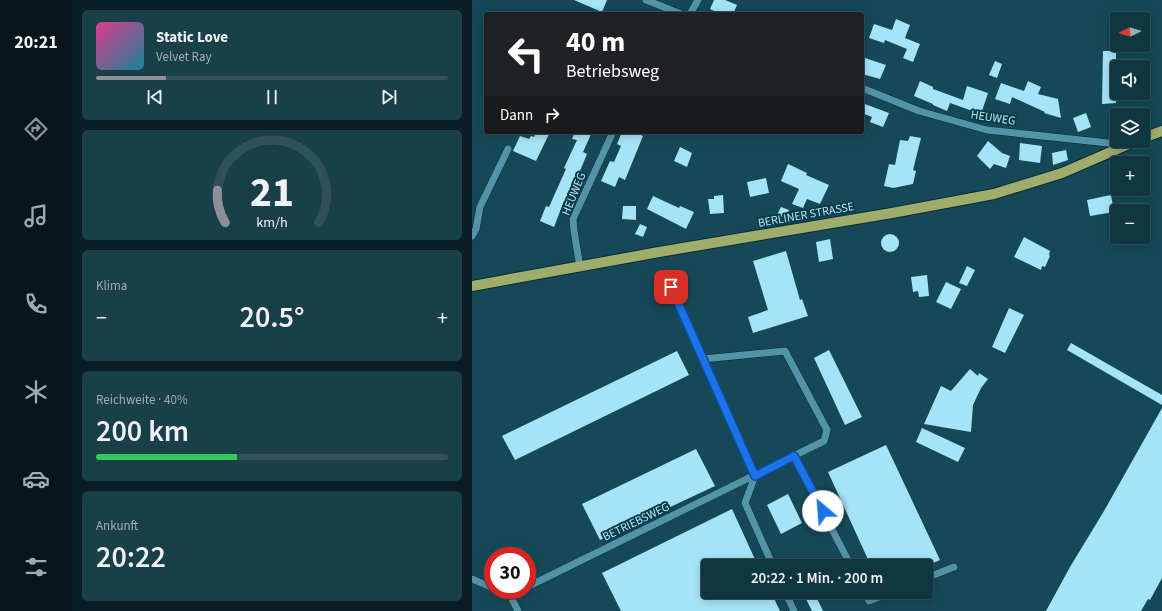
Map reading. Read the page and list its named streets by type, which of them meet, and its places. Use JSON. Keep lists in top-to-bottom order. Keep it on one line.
{"streets":{"main road":["BERLINER STRASSE"],"street":["HEUWEG","BETRIEBSWEG"]},"crossings":[["HEUWEG","BERLINER STRASSE"]],"north":"left","page":{"tabs":"20:21","map_buttons":["+","−"],"turn":["40 m","Betriebsweg"],"song":["Static Love","Velvet Ray"],"then":"Dann","tile":["Klima",["Reichweite · 40%","200 km"],["Ankunft","20:22"]],"heat":["−","20.5°","+"],"limit":"30","trip":"20:22 · 1 Min. · 200 m","gauge":["21","km/h"]}}
